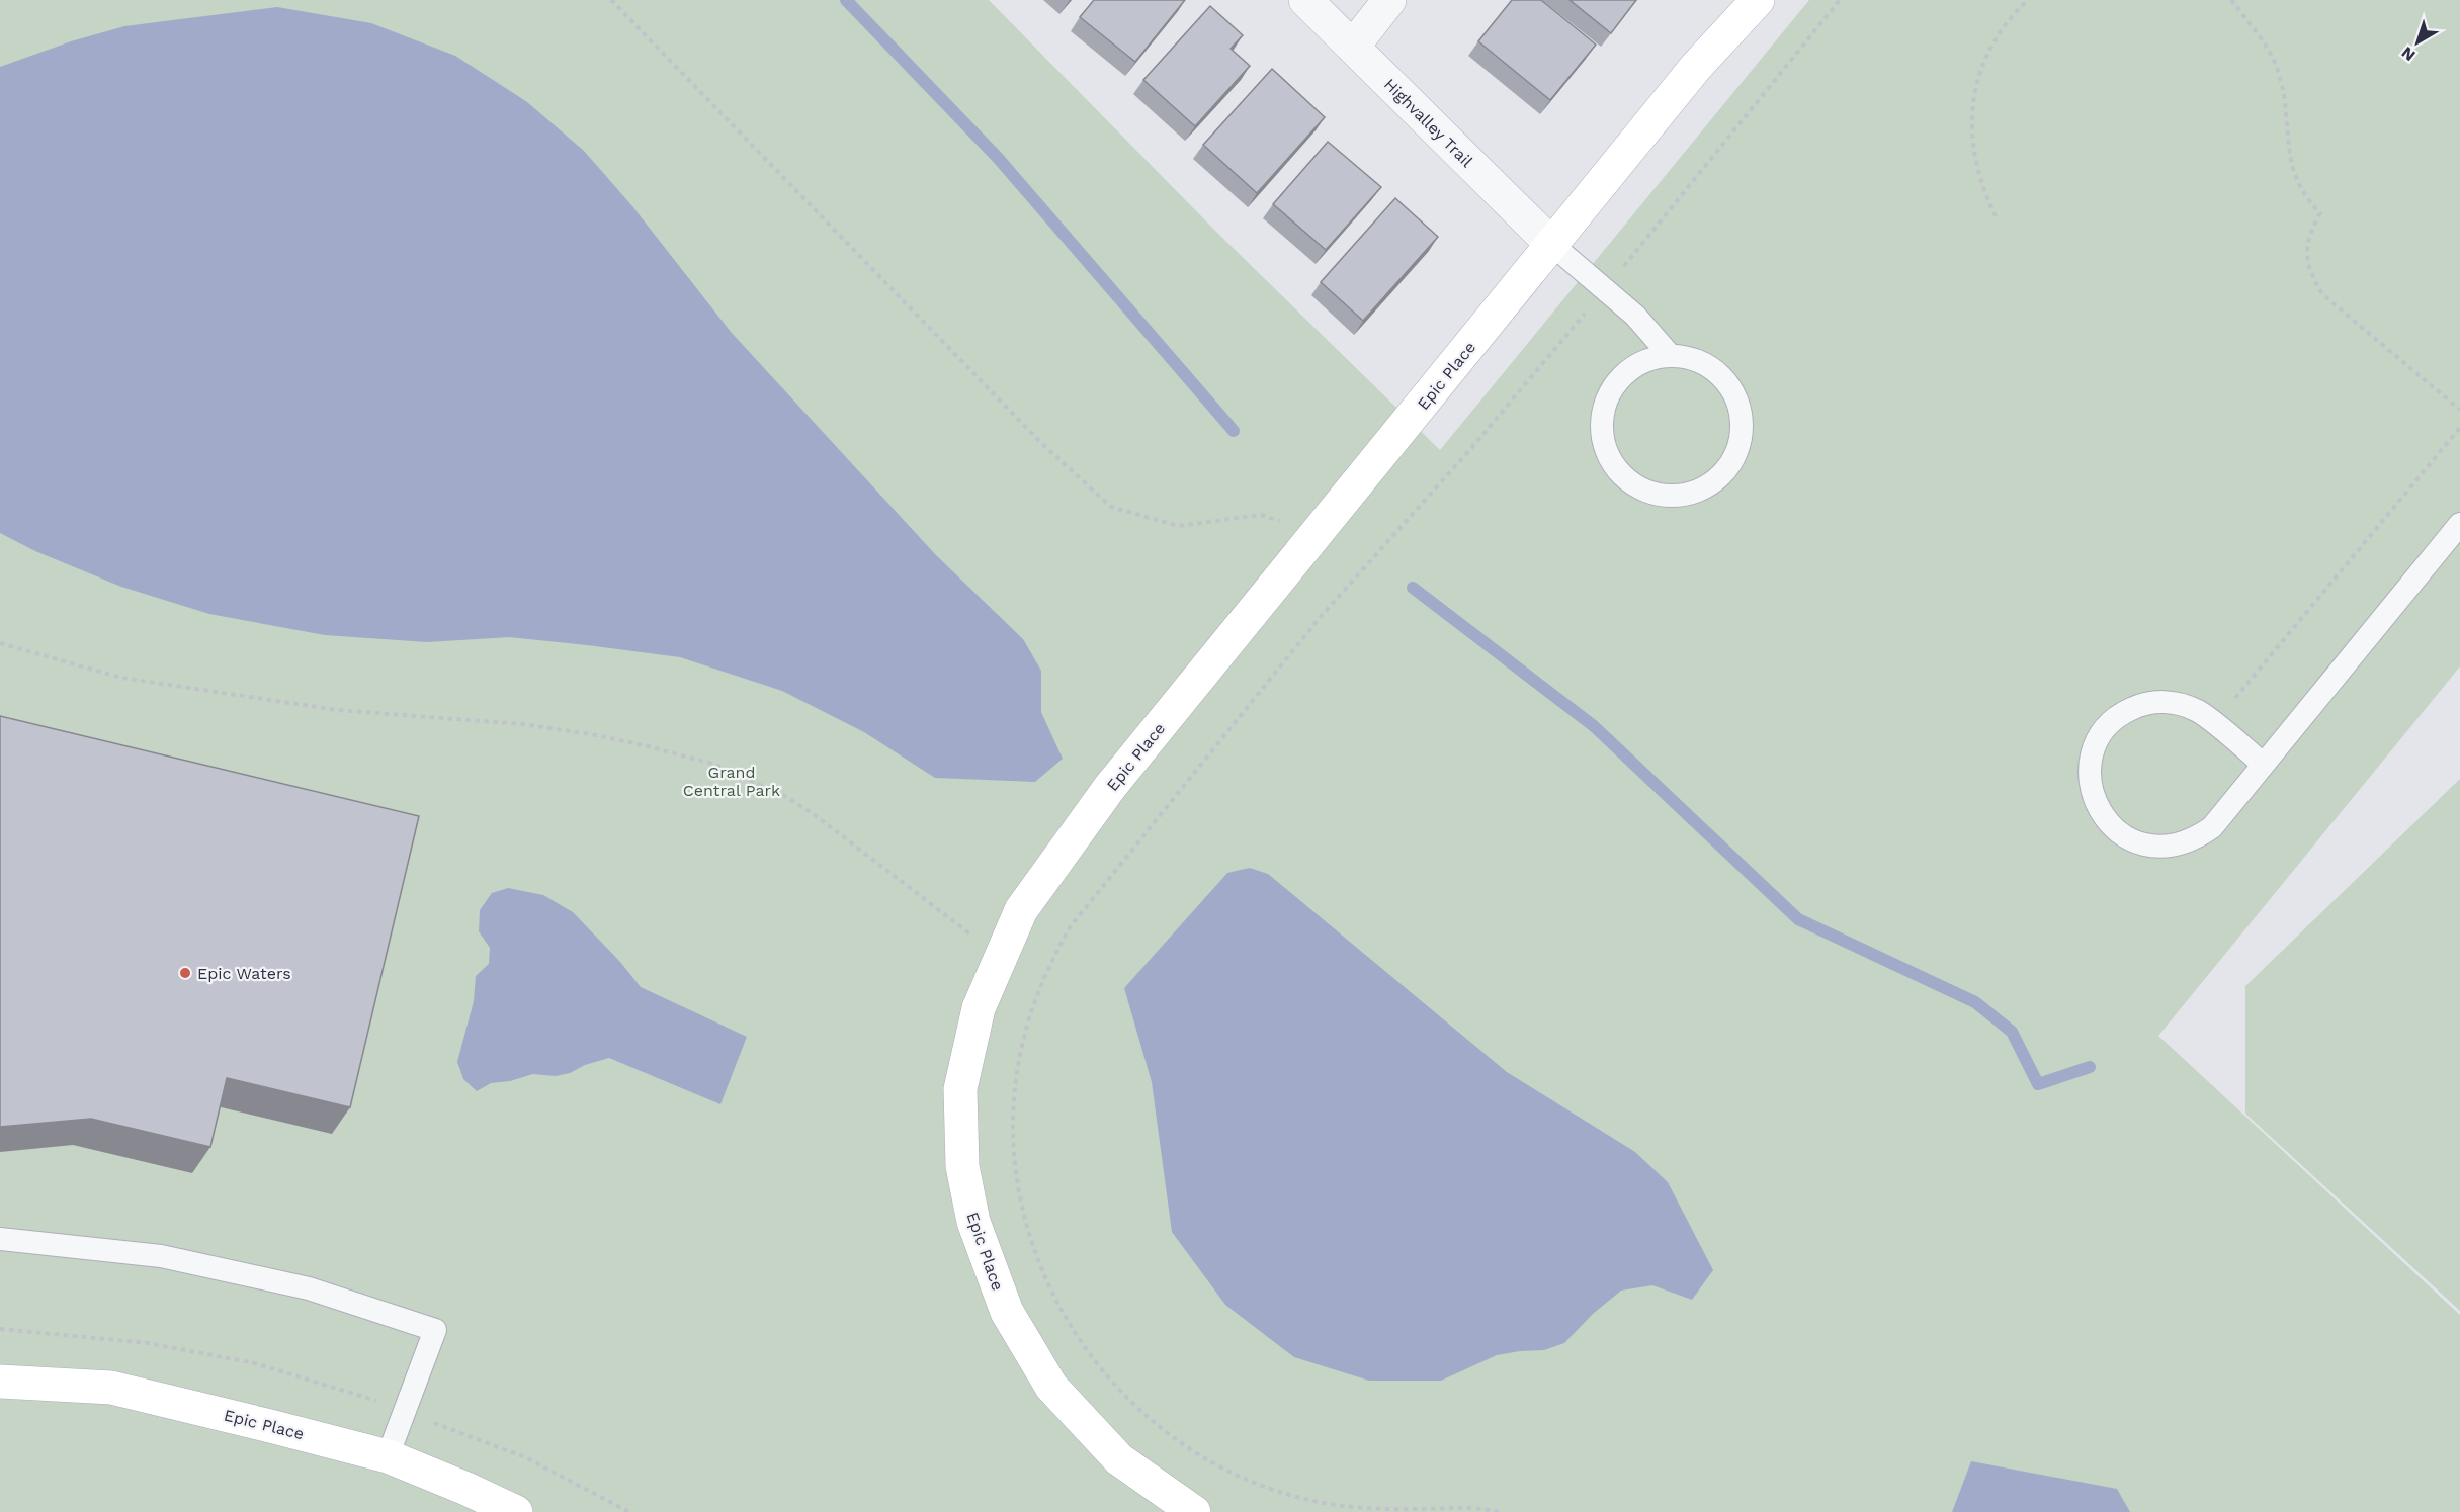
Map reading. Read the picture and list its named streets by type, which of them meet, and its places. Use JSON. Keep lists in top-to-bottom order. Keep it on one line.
{"streets":{"street":["Highvalley Trail","Epic Place"]},"crossings":[["Highvalley Trail","Epic Place"]],"parks":["Grand Central Park"],"places":["Epic Waters"],"north":"bottom left"}
